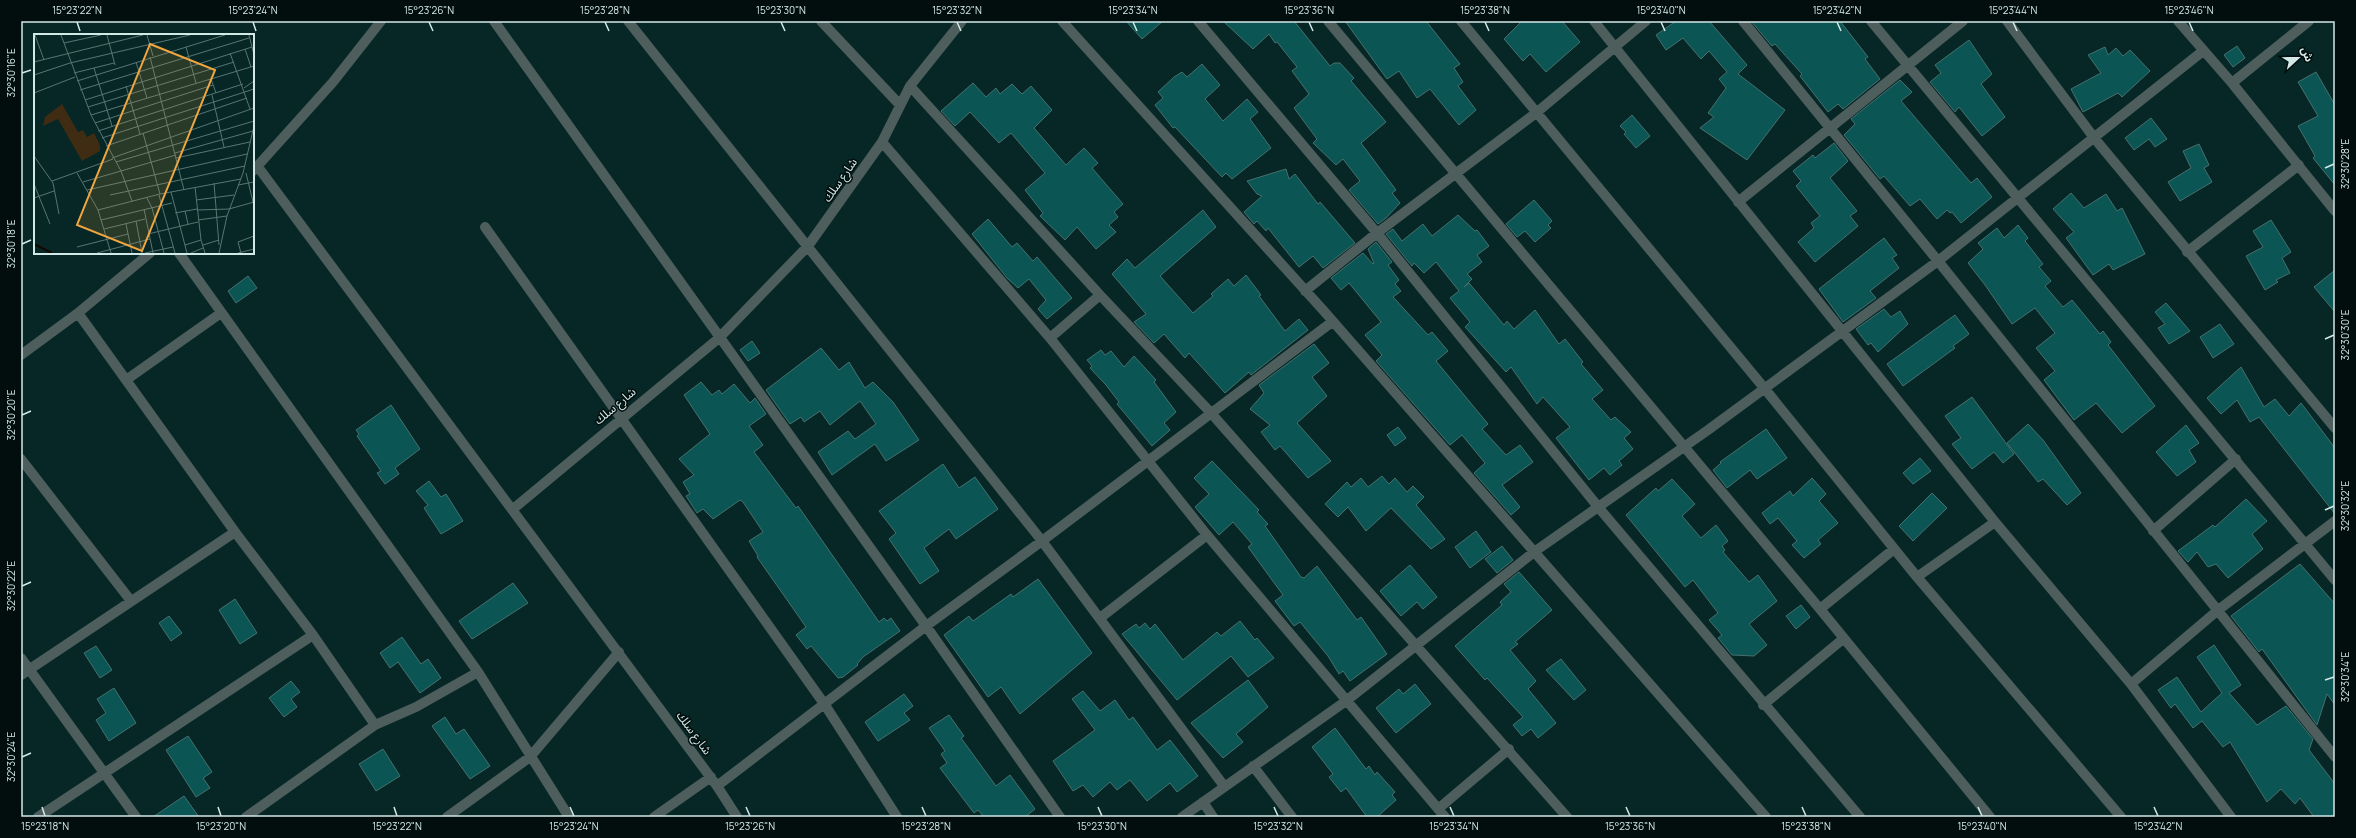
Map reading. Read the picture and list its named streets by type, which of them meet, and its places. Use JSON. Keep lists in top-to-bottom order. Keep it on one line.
{"streets":{"street":["شارع سلك"]},"north":"right","coordinates":["15°23'22\"N","15°23'24\"N","15°23'26\"N","15°23'28\"N","15°23'30\"N","15°23'32\"N","15°23'34\"N","15°23'36\"N","15°23'38\"N","15°23'40\"N","15°23'42\"N","15°23'44\"N","15°23'46\"N","32°30'16\"E","32°30'28\"E","32°30'18\"E","32°30'30\"E","32°30'20\"E","32°30'32\"E","32°30'22\"E","32°30'34\"E","32°30'24\"E","15°23'18\"N","15°23'20\"N"]}
